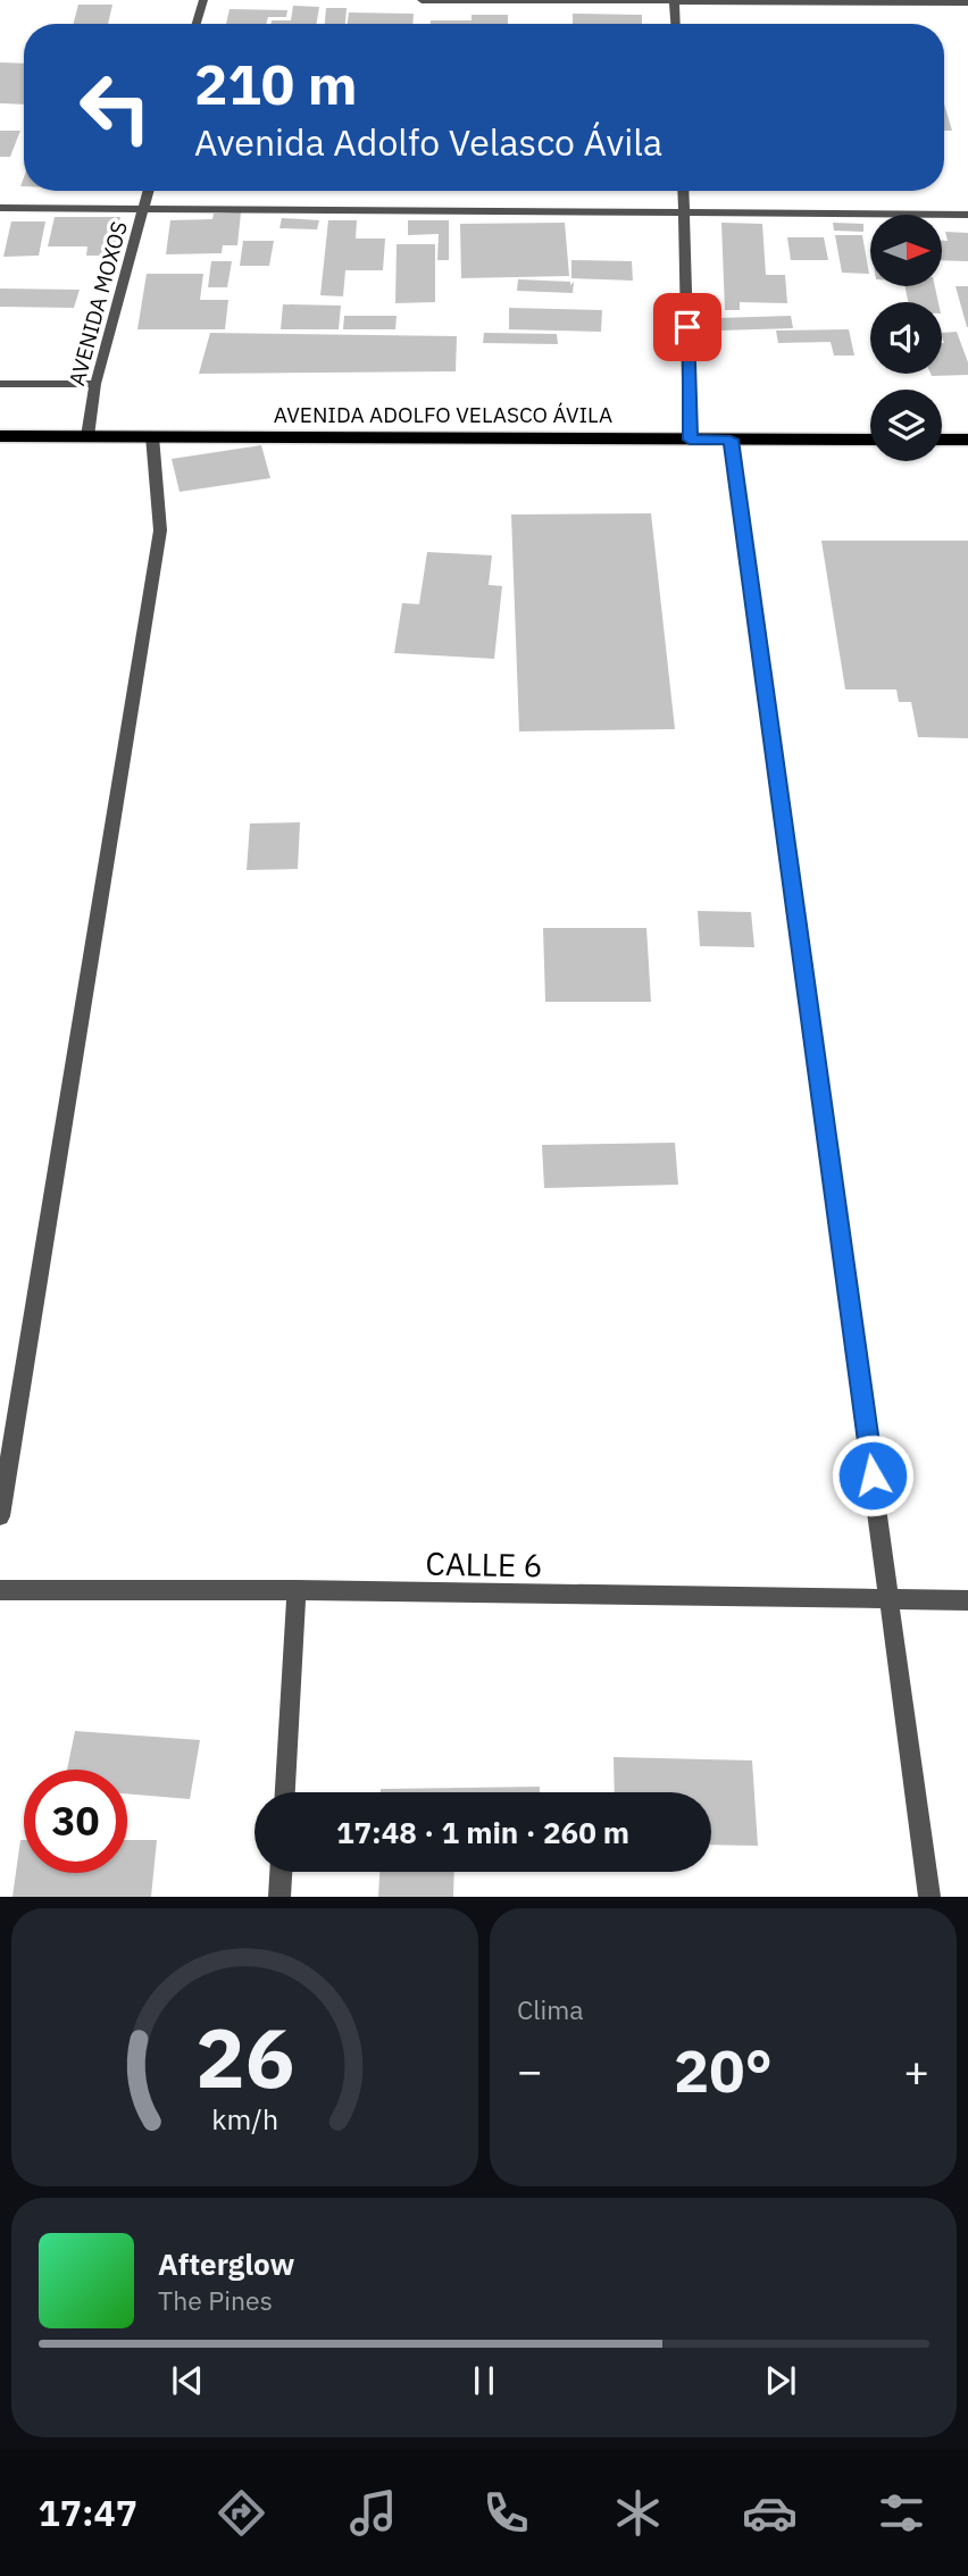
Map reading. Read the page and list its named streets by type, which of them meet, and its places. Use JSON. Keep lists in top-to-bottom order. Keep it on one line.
{"streets":{"highway":["AVENIDA ADOLFO VELASCO ÁVILA"],"street":["AVENIDA MOXOS","CALLE 6"]},"crossings":[["AVENIDA MOXOS","AVENIDA ADOLFO VELASCO ÁVILA"]],"north":"right","page":{"turn":["210 m","Avenida Adolfo Velasco Ávila"],"limit":"30","trip":"17:48 · 1 min · 260 m","tile":"Clima","heat":["−","20°","+"],"song":["Afterglow","The Pines"],"tabs":"17:47","gauge":["26","km/h"]}}
